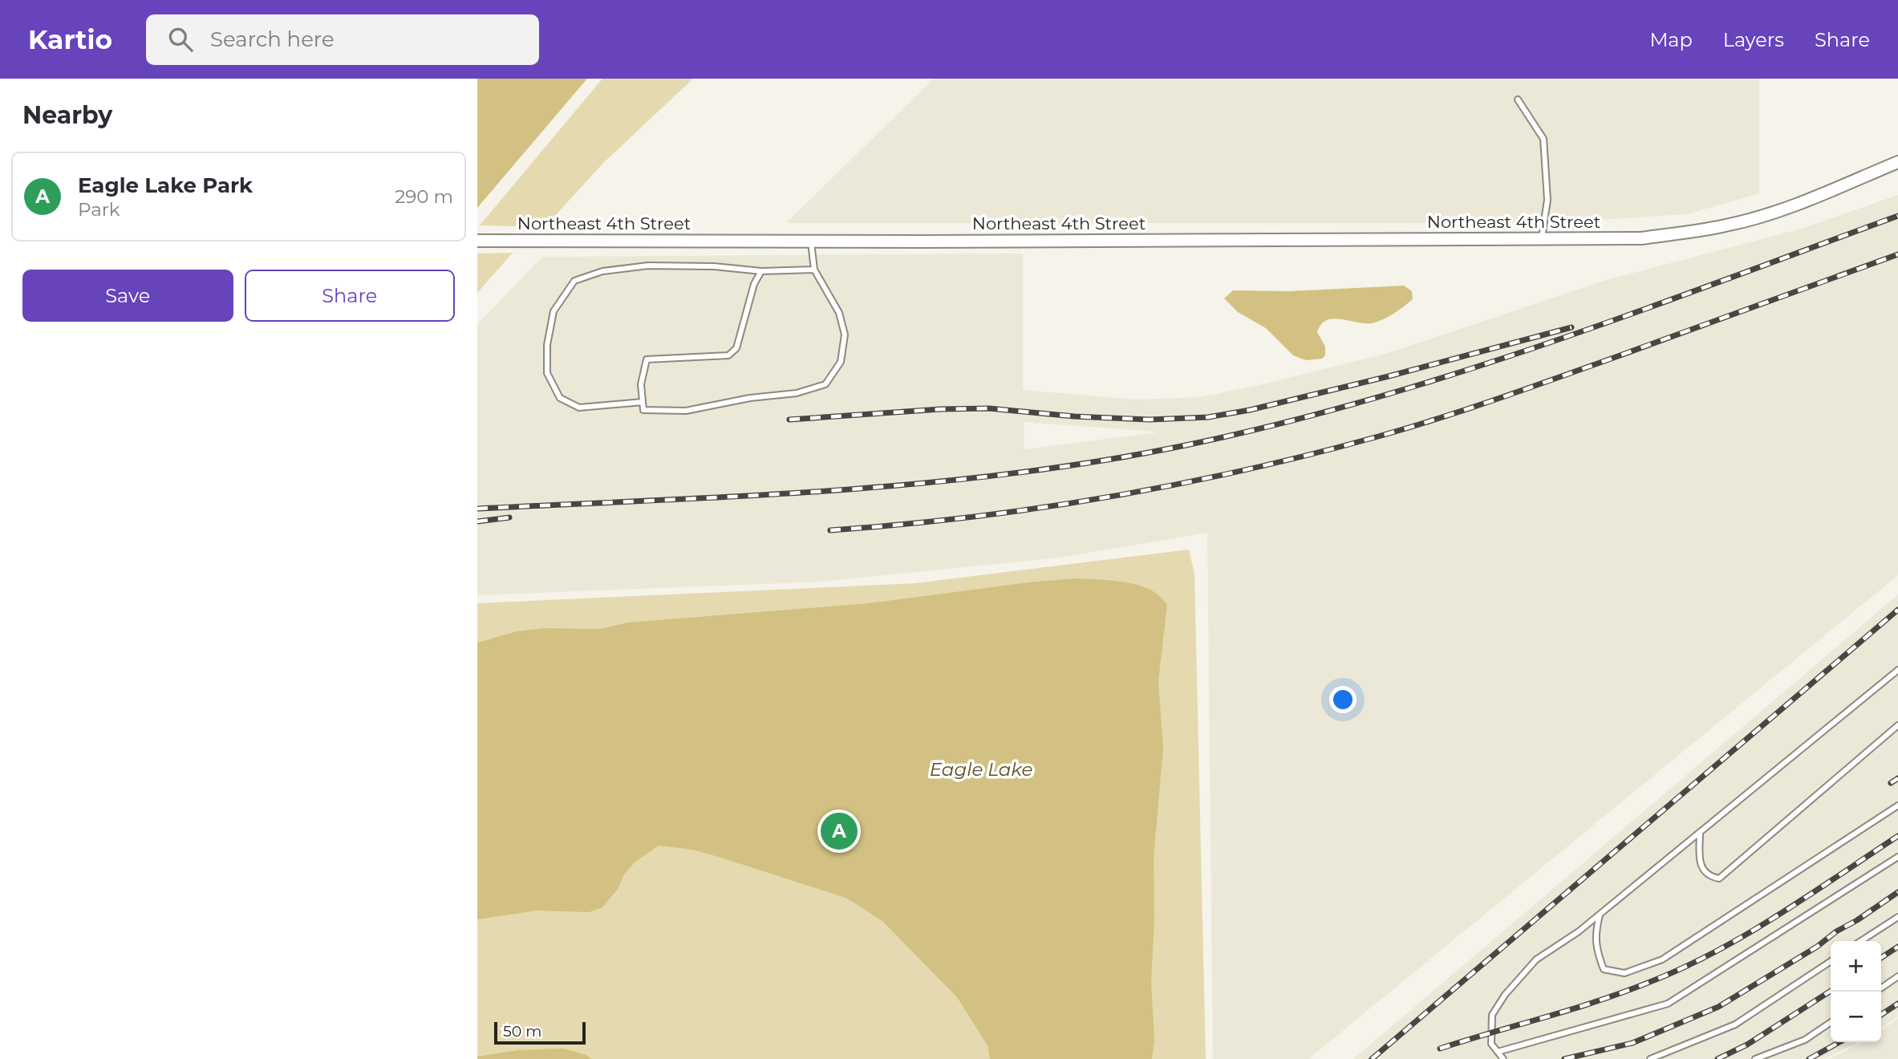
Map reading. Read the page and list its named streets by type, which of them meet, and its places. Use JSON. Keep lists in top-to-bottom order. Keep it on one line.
{"streets":{"street":["Northeast 4th Street"]},"water":["Eagle Lake"],"scale_bar":"50 m","page":{"header":"Kartio","search":"Search here","nav":["Map","Layers","Share"],"heading":"Nearby","list":[{"mark":"A","name":"Eagle Lake Park","note":"Park","value":"290 m"}],"buttons":["Save","Share"],"pins":"A","map_buttons":["+","−"],"scale":"50 m"}}
